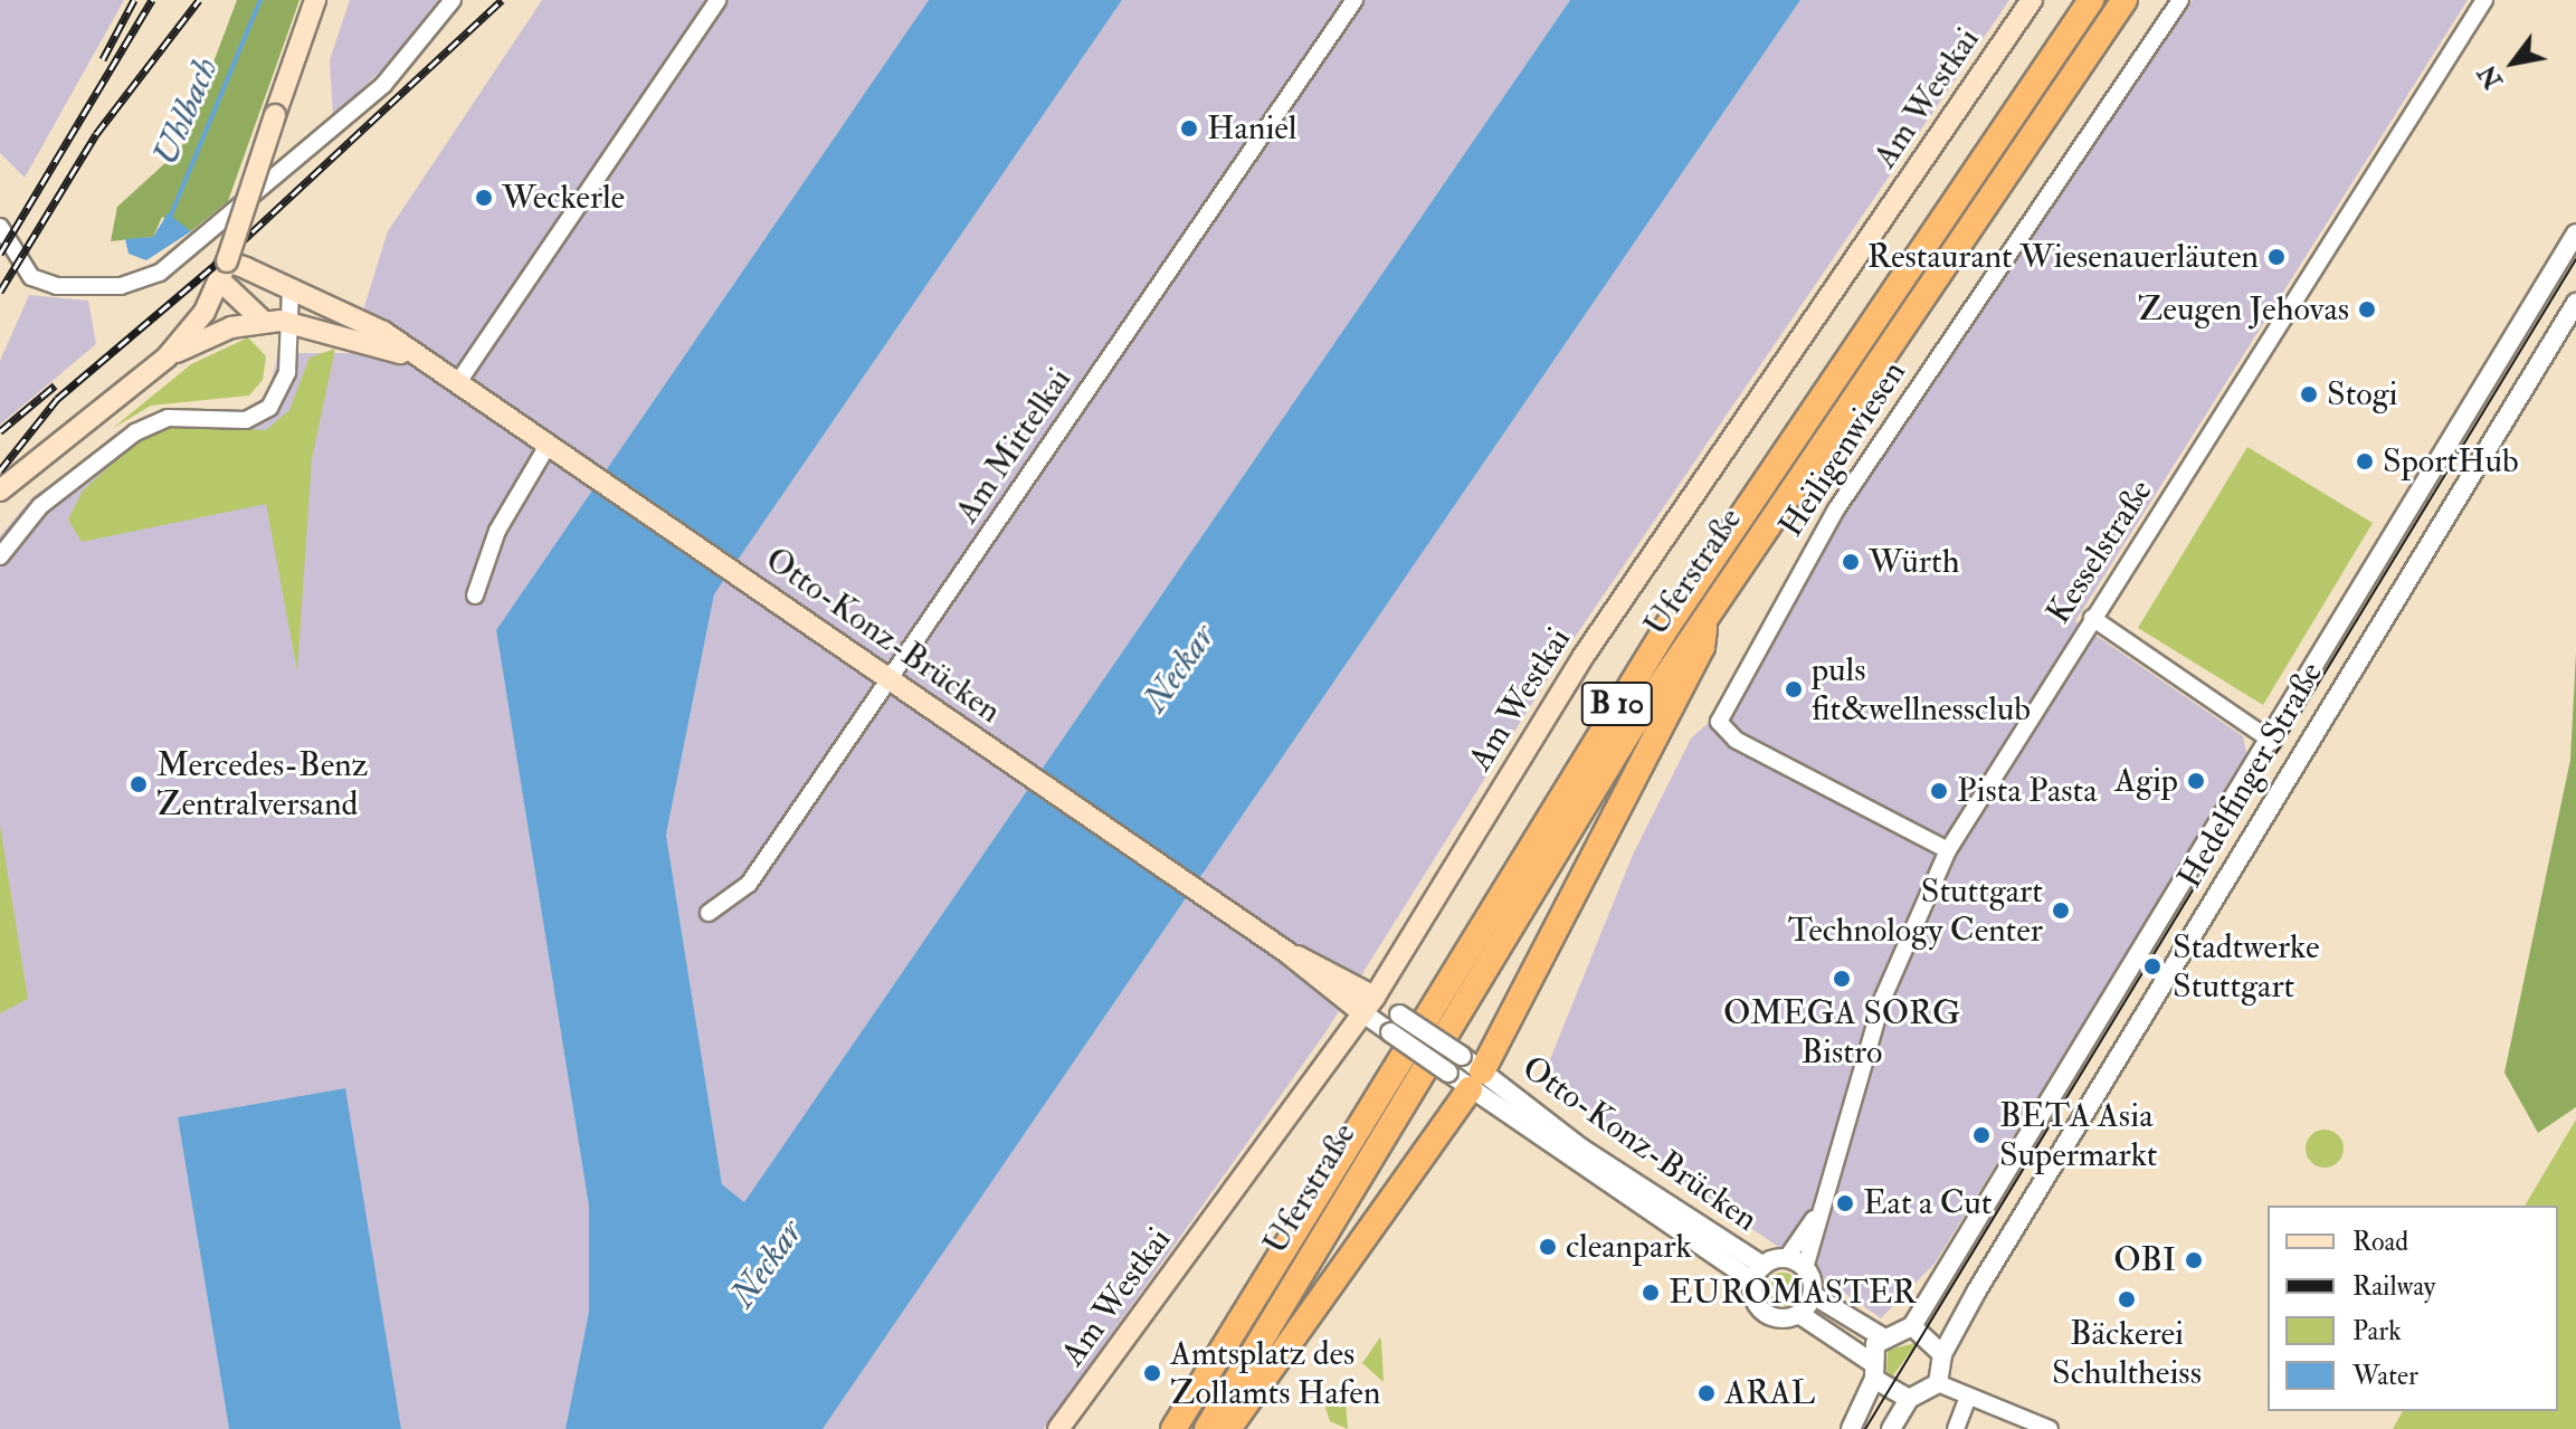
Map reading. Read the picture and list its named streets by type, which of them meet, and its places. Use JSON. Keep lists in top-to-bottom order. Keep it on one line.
{"streets":{"highway":["Uferstraße","B 10"],"main road":["Am Westkai","Otto-Konz-Brücken"],"street":["Am Mittelkai","Heiligenwiesen","Kesselstraße","Hedelfinger Straße"]},"crossings":[["Am Westkai","Otto-Konz-Brücken"],["Am Mittelkai","Otto-Konz-Brücken"],["Heiligenwiesen","Kesselstraße"],["Kesselstraße","Otto-Konz-Brücken"],["Uferstraße","B 10"],["Otto-Konz-Brücken","B 10"],["Otto-Konz-Brücken","Hedelfinger Straße"]],"water":["Uhlbach","Neckar"],"places":["Haniel","Weckerle","Restaurant Wiesenauerläuten","Zeugen Jehovas","Stogi","SportHub","Würth","puls fit&wellnessclub","Agip","Mercedes-Benz Zentralversand","Pista Pasta","Stuttgart Technology Center","Stadtwerke Stuttgart","OMEGA SORG Bistro","BETA Asia Supermarkt","Eat a Cut","cleanpark","OBI","EUROMASTER","Bäckerei Schultheiss","Amtsplatz des Zollamts Hafen","ARAL"],"legend":["Road","Railway","Park","Water"],"north":"bottom left"}
